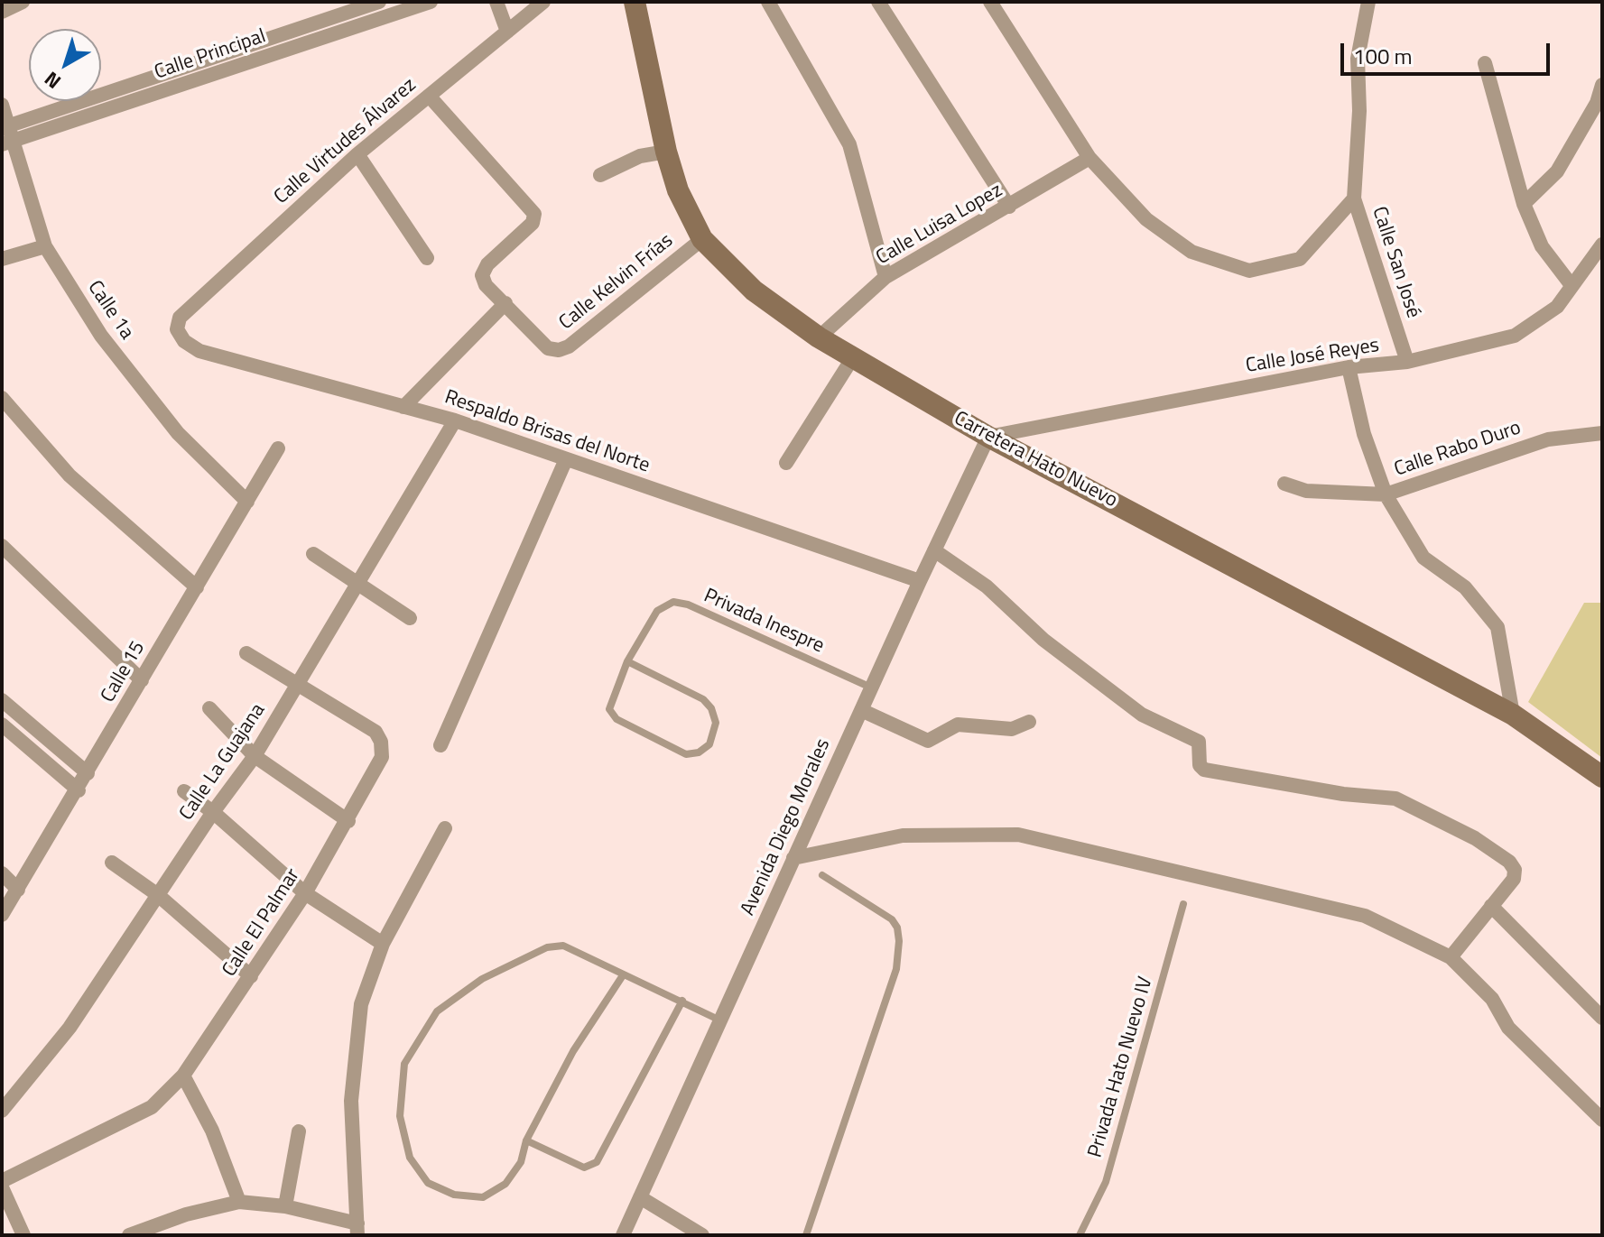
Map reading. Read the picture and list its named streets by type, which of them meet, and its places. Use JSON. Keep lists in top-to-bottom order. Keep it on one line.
{"streets":{"main road":["Carretera Hato Nuevo"],"street":["Calle Principal","Calle Virtudes Álvarez","Calle Luisa Lopez","Calle San José","Calle Kelvin Frías","Calle 1a","Calle José Reyes","Respaldo Brisas del Norte","Calle Rabo Duro","Calle 15","Calle La Guajana","Avenida Diego Morales","Calle El Palmar"],"lane":["Privada Inespre","Privada Hato Nuevo IV"]},"crossings":[["Calle Principal","Calle 1a"],["Calle Virtudes Álvarez","Calle Kelvin Frías"],["Calle Virtudes Álvarez","Respaldo Brisas del Norte"],["Calle Luisa Lopez","Carretera Hato Nuevo"],["Calle San José","Calle José Reyes"],["Calle Kelvin Frías","Carretera Hato Nuevo"],["Calle 1a","Calle 15"],["Calle José Reyes","Carretera Hato Nuevo"],["Calle José Reyes","Avenida Diego Morales"],["Respaldo Brisas del Norte","Calle La Guajana"],["Respaldo Brisas del Norte","Avenida Diego Morales"],["Carretera Hato Nuevo","Avenida Diego Morales"],["Privada Inespre","Avenida Diego Morales"],["Calle La Guajana","Calle El Palmar"]],"scale_bar":"100 m","north":"bottom left"}
